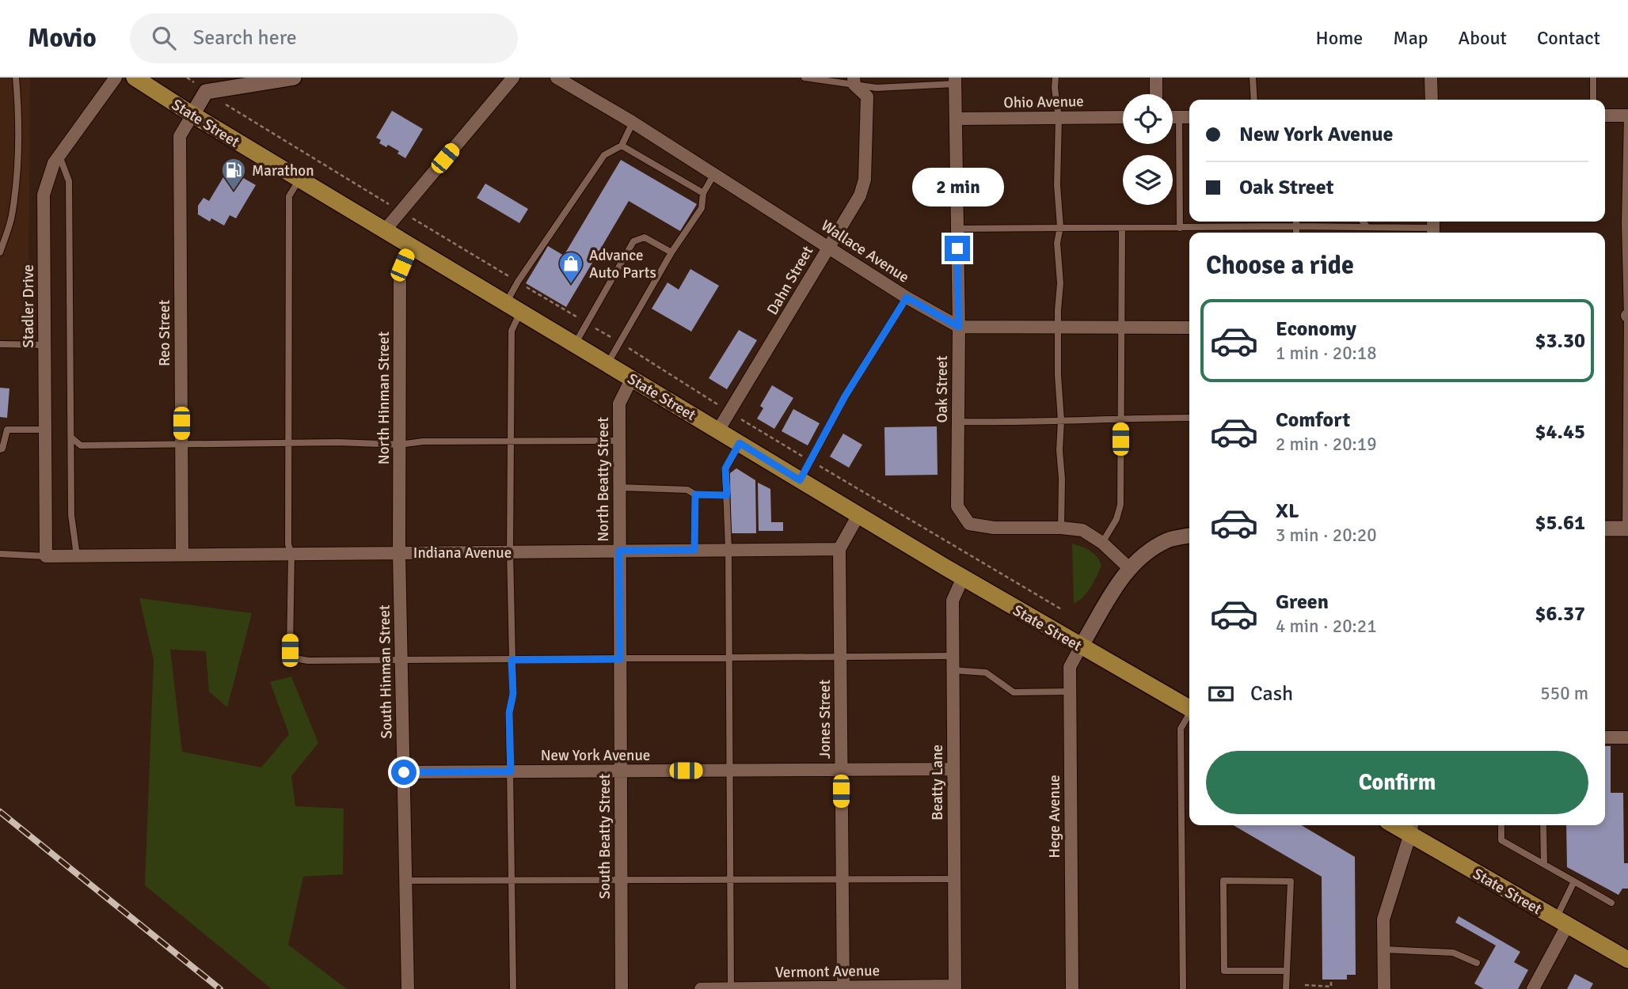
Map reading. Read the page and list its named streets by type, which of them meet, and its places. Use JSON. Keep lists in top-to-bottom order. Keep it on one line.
{"streets":{"highway":["State Street"],"street":["Ohio Avenue","Wallace Avenue","Dahn Street","Stadler Drive","Reo Street","Oak Street","North Hinman Street","North Beatty Street","Indiana Avenue","South Hinman Street","Jones Street","New York Avenue","Beatty Lane","Hege Avenue","South Beatty Street","Vermont Avenue"]},"crossings":[["Ohio Avenue","Oak Street"],["State Street","Dahn Street"],["State Street","Reo Street"],["State Street","North Hinman Street"],["State Street","North Beatty Street"],["State Street","Beatty Lane"],["State Street","Hege Avenue"],["Wallace Avenue","Dahn Street"],["Wallace Avenue","Oak Street"],["Stadler Drive","Indiana Avenue"],["Reo Street","Indiana Avenue"],["North Hinman Street","Indiana Avenue"],["North Hinman Street","South Hinman Street"],["North Beatty Street","Indiana Avenue"],["North Beatty Street","South Beatty Street"],["Indiana Avenue","South Hinman Street"],["Indiana Avenue","Jones Street"],["Indiana Avenue","South Beatty Street"],["South Hinman Street","New York Avenue"],["Jones Street","New York Avenue"],["Jones Street","Vermont Avenue"],["New York Avenue","Beatty Lane"],["New York Avenue","South Beatty Street"],["Beatty Lane","Vermont Avenue"]],"places":{"fuel station":["Marathon"],"shop":["Advance Auto Parts"]},"page":{"header":"Movio","search":"Search here","nav":["Home","Map","About","Contact"],"banner":["New York Avenue","Oak Street"],"bubble":"2 min","heading":"Choose a ride","list":[{"name":"Economy","note":"1 min · 20:18","value":"$3.30"},{"name":"Comfort","note":"2 min · 20:19","value":"$4.45"},{"name":"XL","note":"3 min · 20:20","value":"$5.61"},{"name":"Green","note":"4 min · 20:21","value":"$6.37"}],"pay":["Cash","550 m"],"buttons":"Confirm"}}
